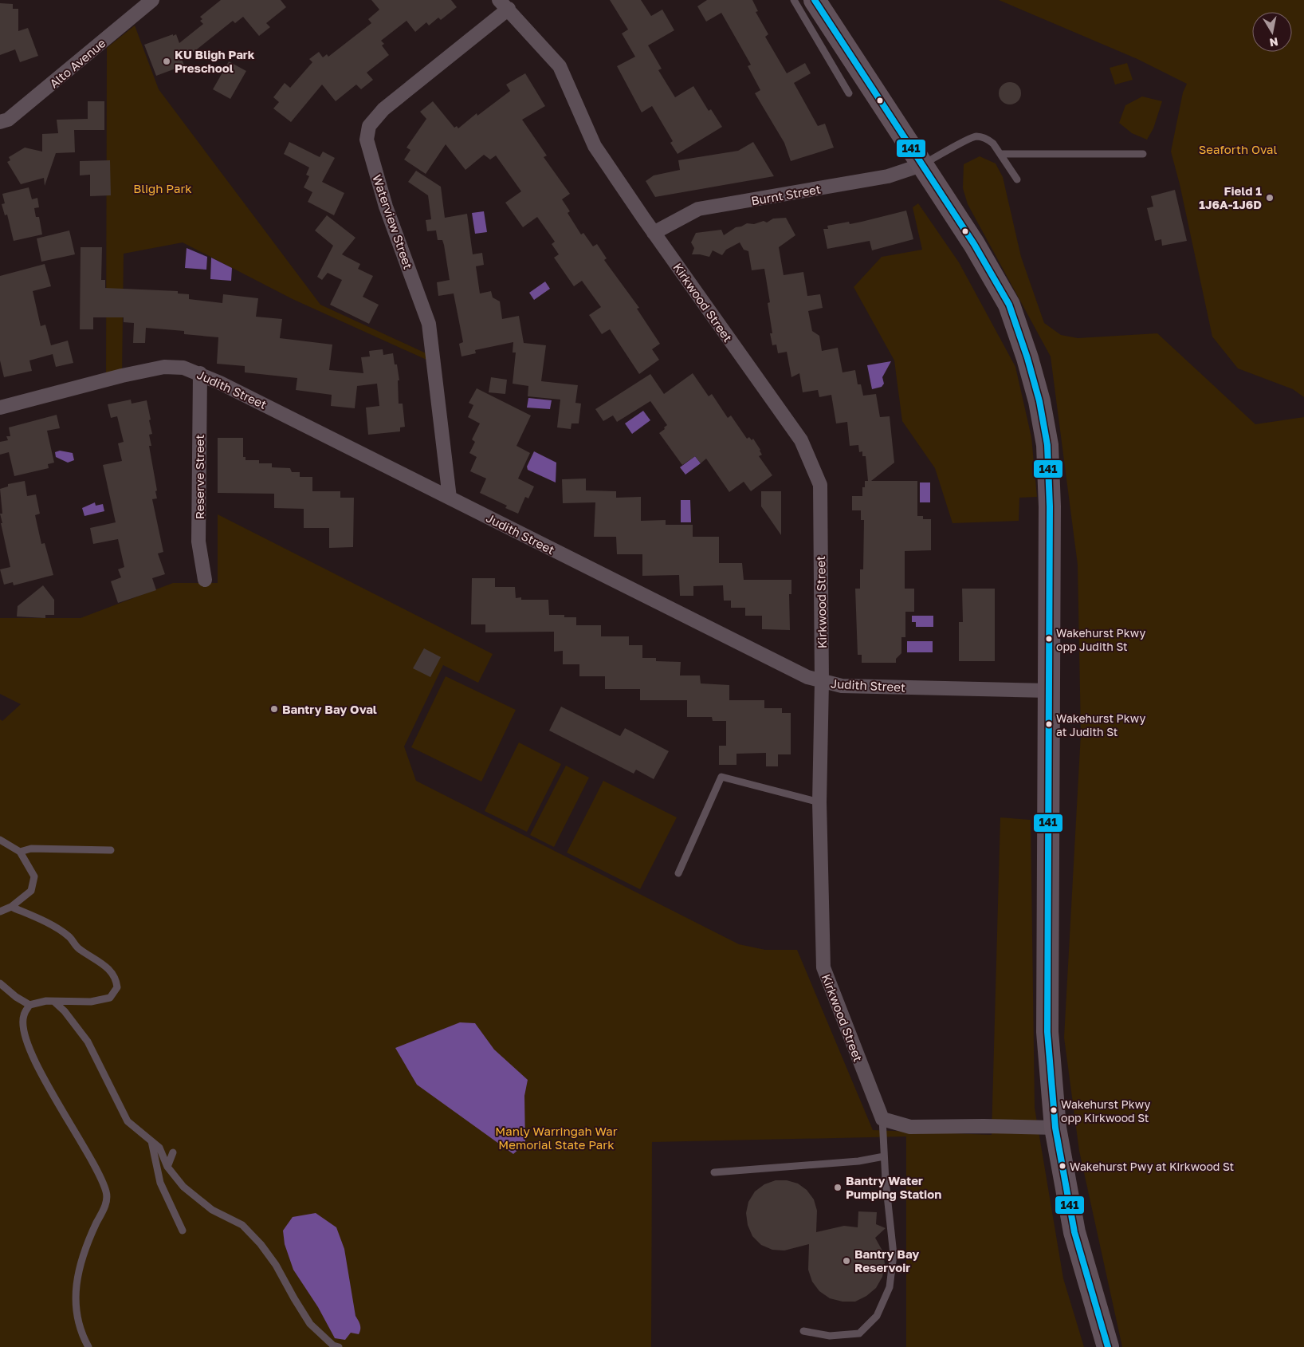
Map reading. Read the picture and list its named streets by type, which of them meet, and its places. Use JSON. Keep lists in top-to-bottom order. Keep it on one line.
{"streets":{"street":["Alto Avenue","Burnt Street","Waterview Street","Kirkwood Street","Judith Street","Reserve Street"]},"crossings":[["Burnt Street","Kirkwood Street"],["Waterview Street","Kirkwood Street"],["Waterview Street","Judith Street"],["Kirkwood Street","Judith Street"],["Judith Street","Reserve Street"]],"parks":["Seaforth Oval","Bligh Park","Manly Warringah War Memorial State Park"],"places":["KU Bligh Park Preschool","Field 1 1J6A-1J6D","Wakehurst Pkwy opp Judith St","Bantry Bay Oval","Wakehurst Pkwy at Judith St","Wakehurst Pkwy opp Kirkwood St","Wakehurst Pwy at Kirkwood St","Bantry Water Pumping Station","Bantry Bay Reservoir"],"lines":["transit line 141"],"north":"bottom"}
